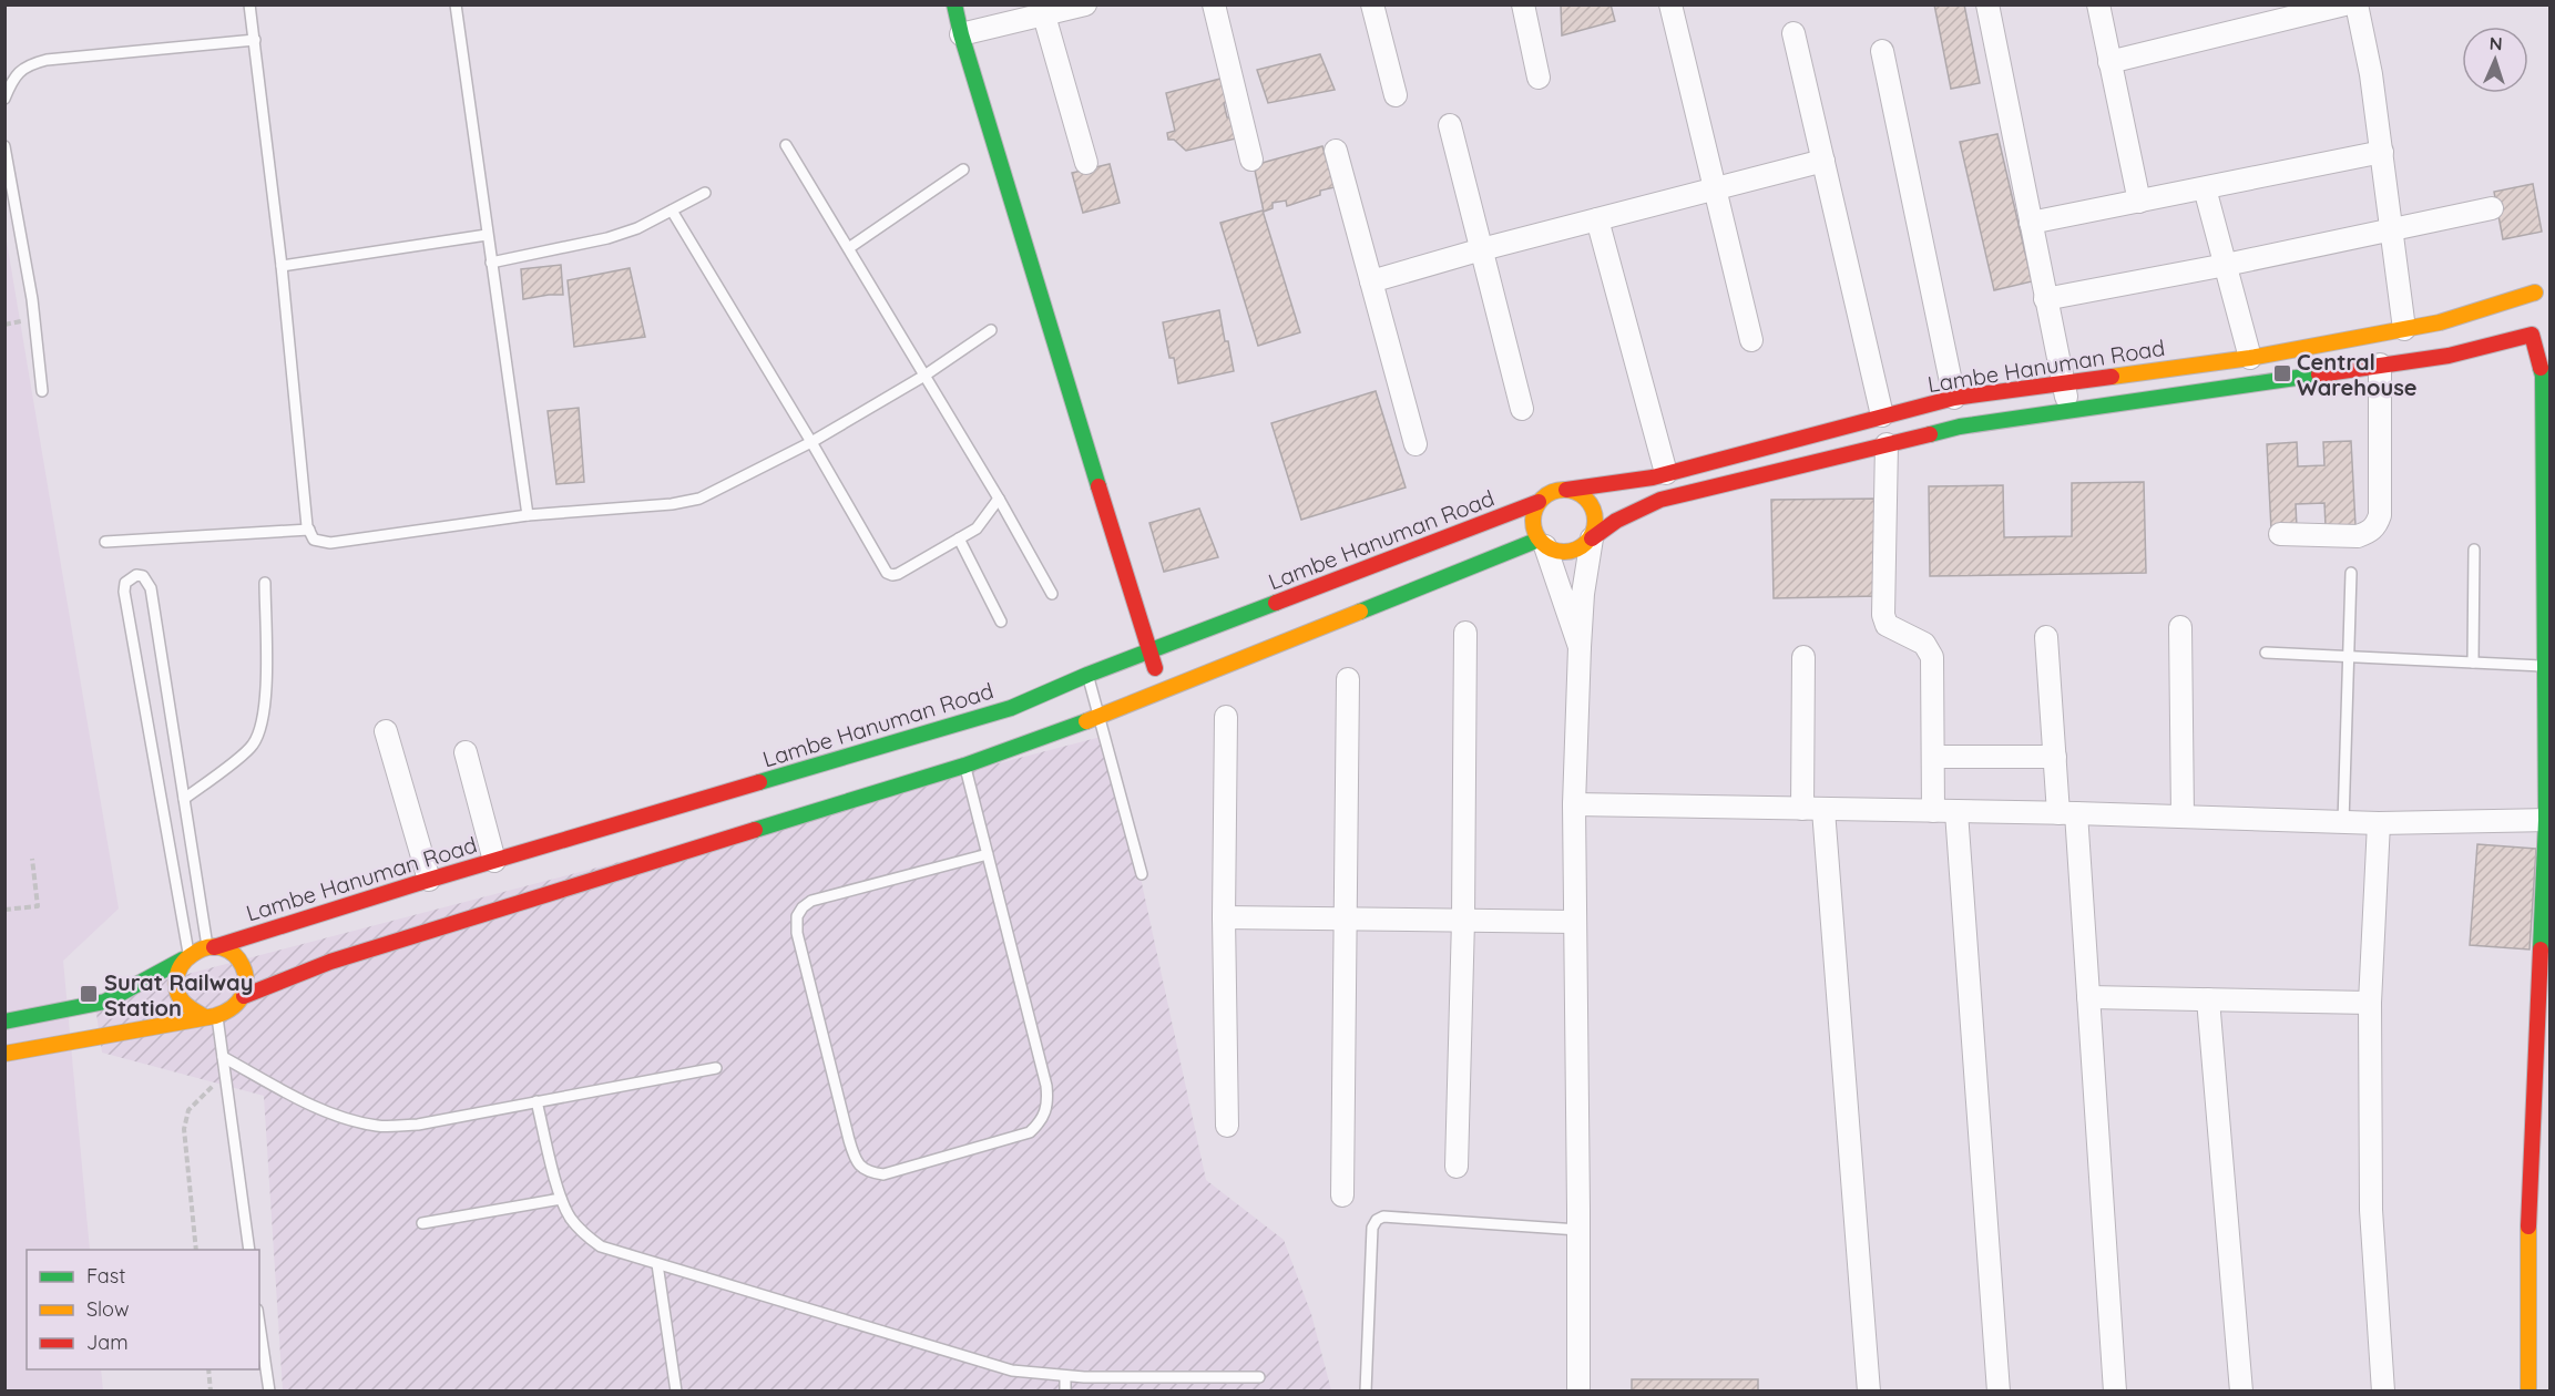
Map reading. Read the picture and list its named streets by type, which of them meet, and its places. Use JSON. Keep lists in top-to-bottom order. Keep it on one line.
{"streets":{"main road":["Lambe Hanuman Road"]},"places":{"transit":["Central Warehouse","Surat Railway Station"]},"legend":["Fast","Slow","Jam"],"north":"top"}
